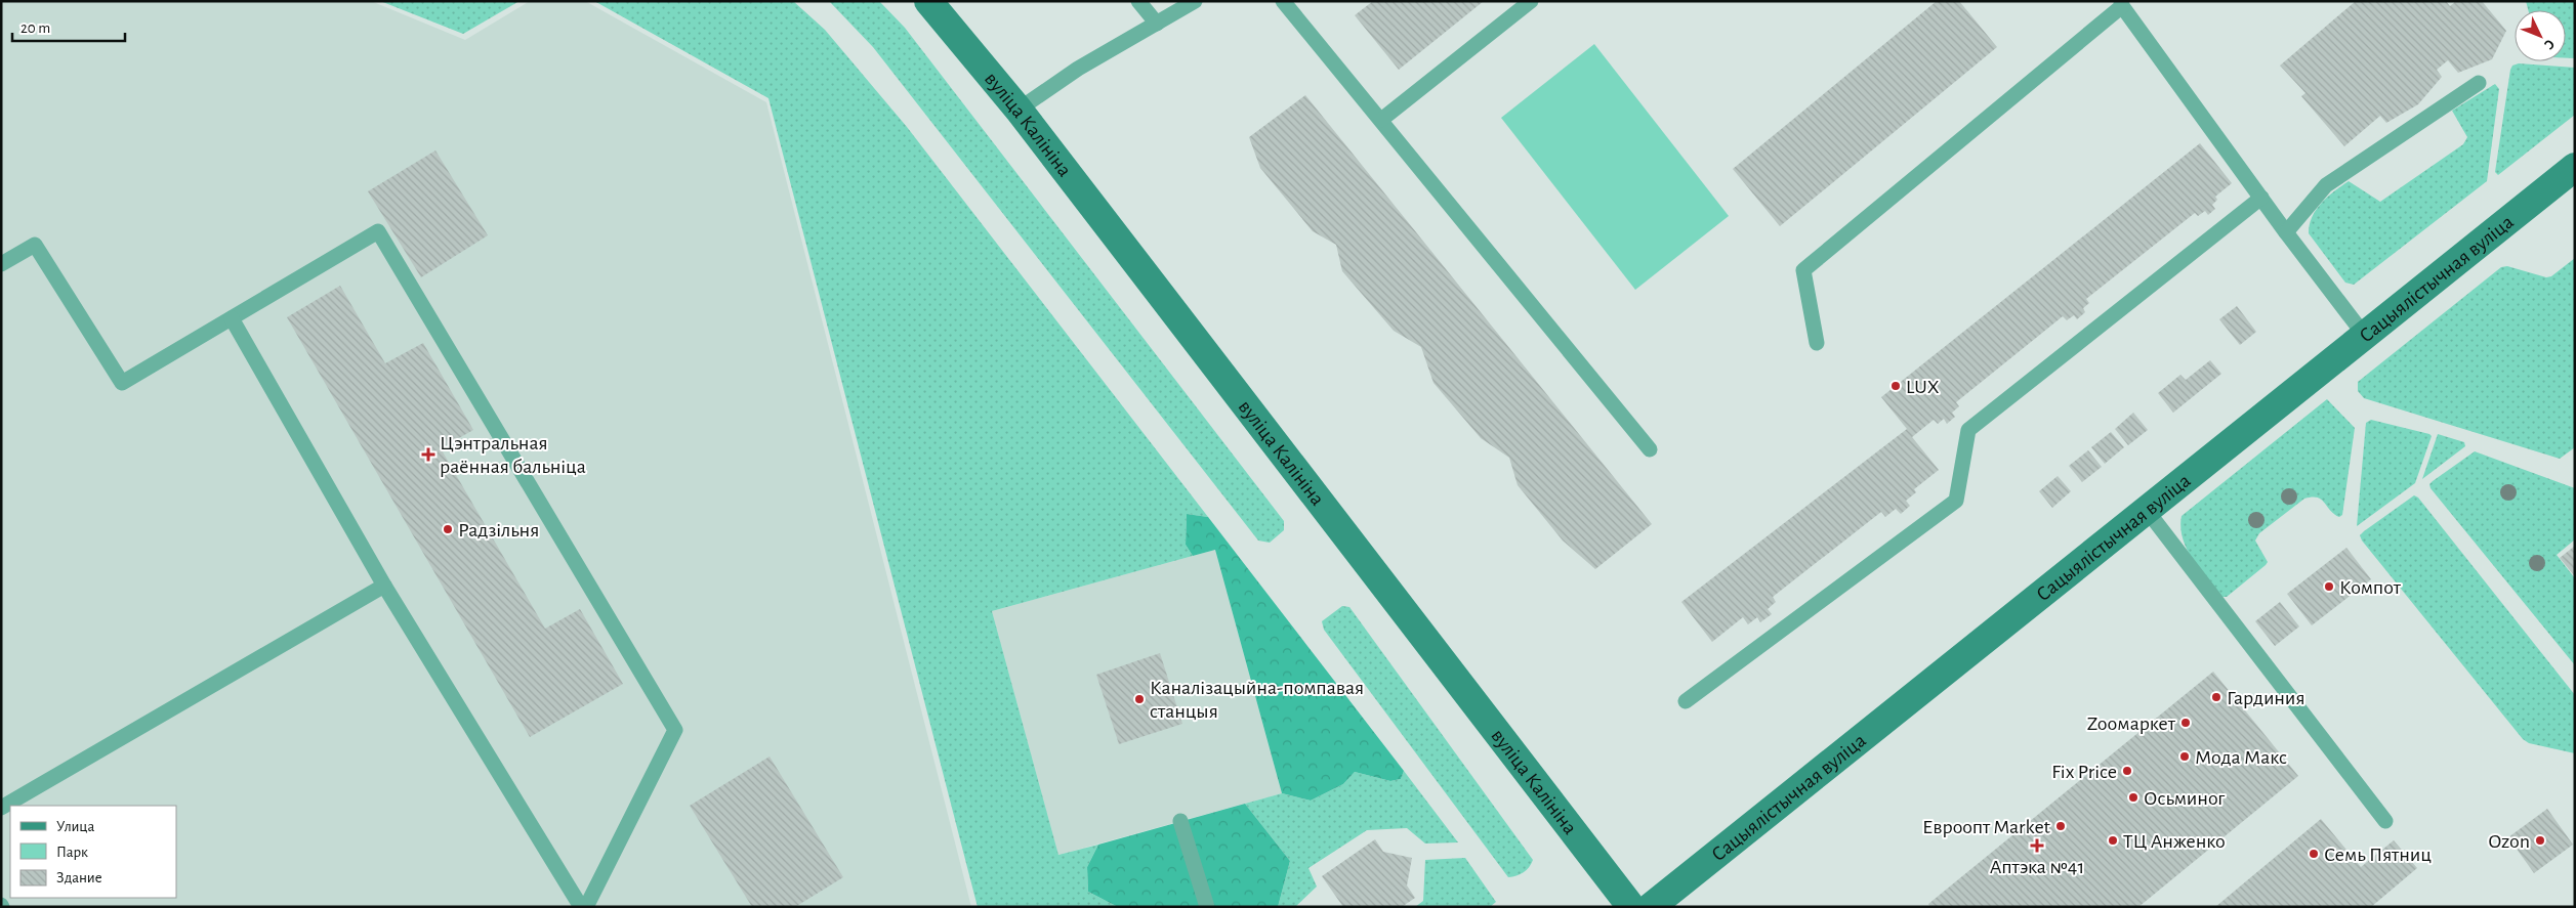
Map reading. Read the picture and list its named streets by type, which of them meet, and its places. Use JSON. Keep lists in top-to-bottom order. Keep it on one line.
{"streets":{"main road":["вуліца Калініна","Сацыялістычная вуліца"]},"places":{"other":["LUX","Радзільня","Компот","Гардиния","Каналізацыйна-помпавая станцыя","Zooмаркет","Мода Макс","Fix Price","Осьминог","Евроопт Market","ТЦ Анженко","Ozon","Семь Пятниц"],"health":["Цэнтральная раённая бальніца","Аптэка №41"]},"legend":["Улица","Парк","Здание"],"scale_bar":"20 m","north":"bottom right"}
